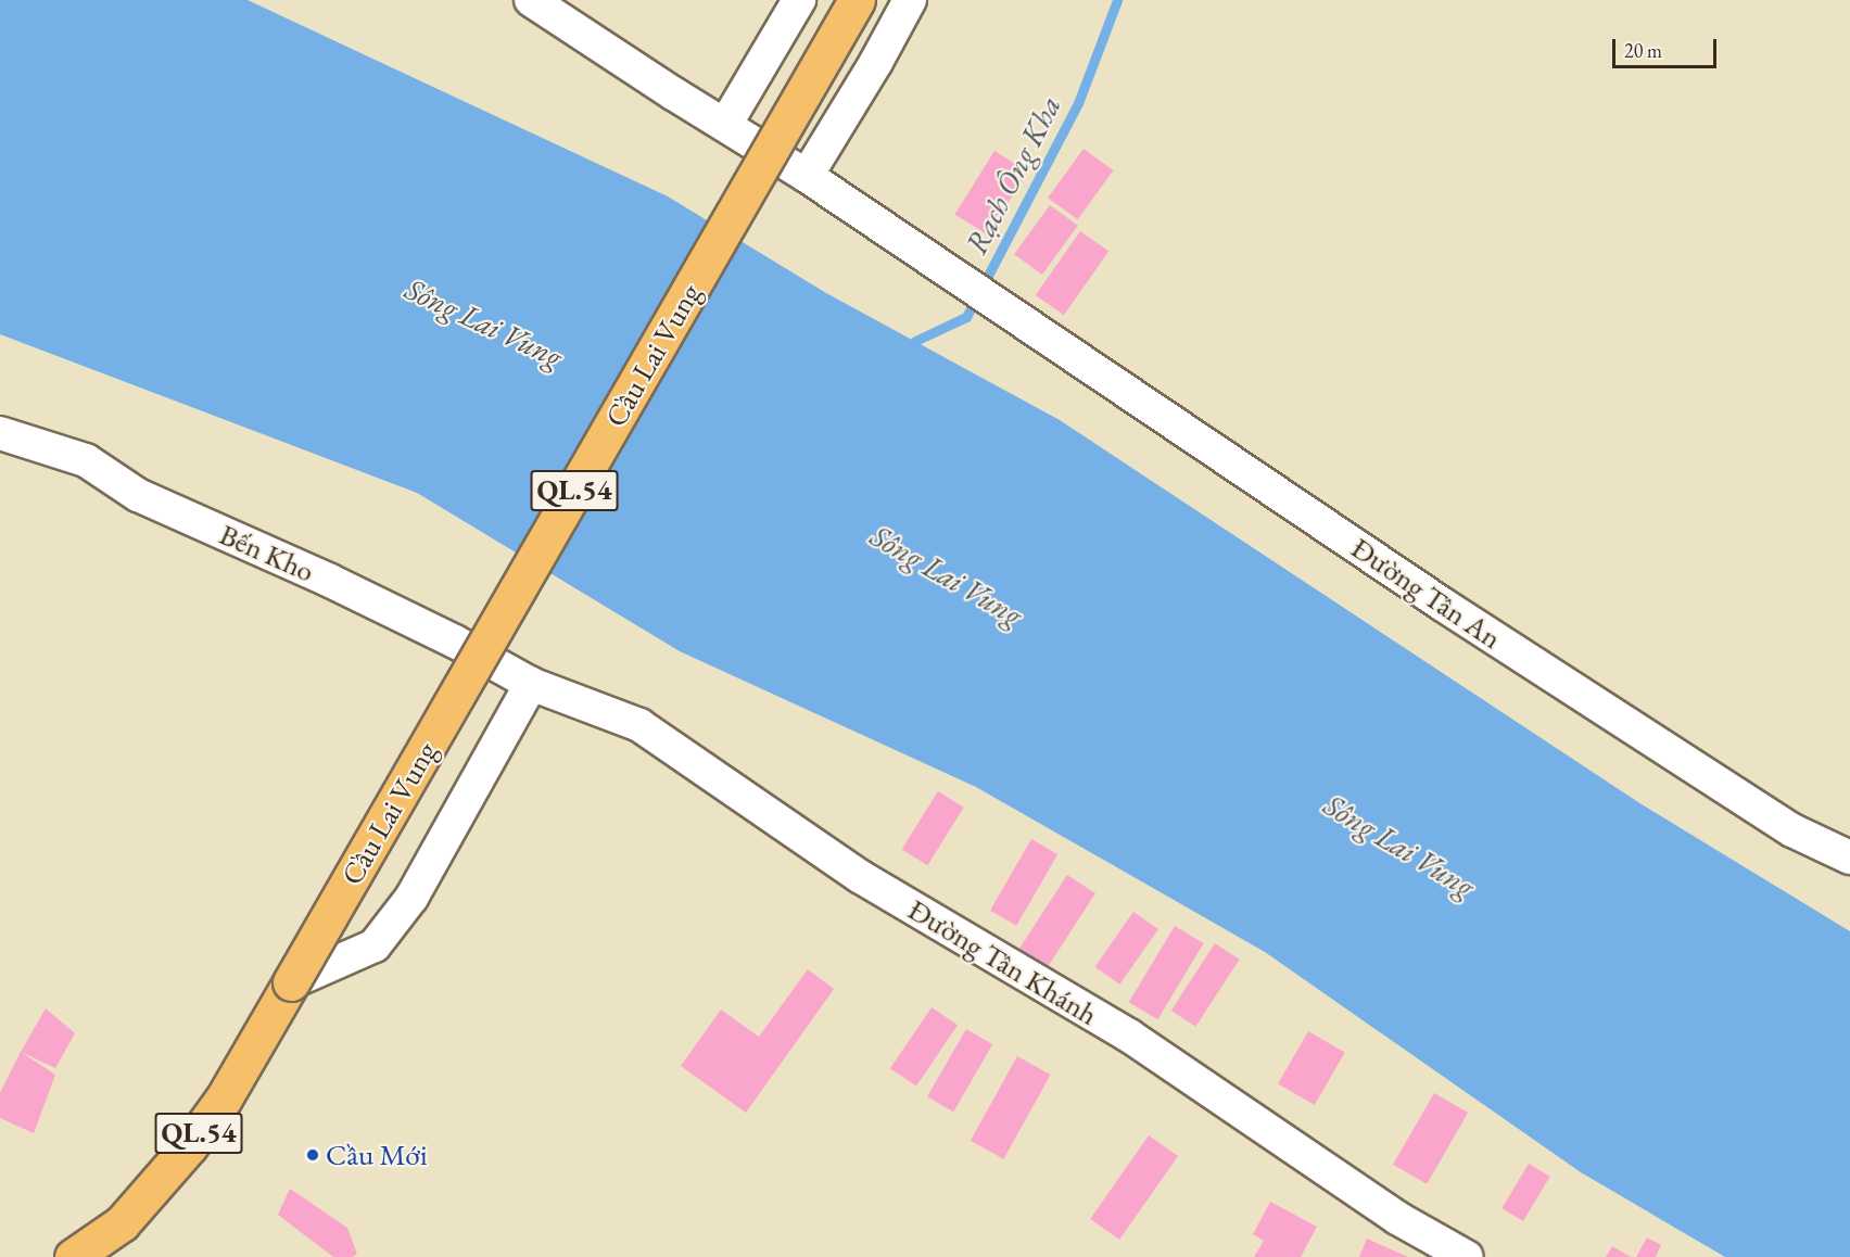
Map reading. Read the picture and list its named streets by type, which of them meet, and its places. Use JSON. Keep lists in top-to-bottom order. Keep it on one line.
{"streets":{"highway":["Cầu Lai Vung","QL.54"],"street":["Bến Kho","Đường Tân An","Đường Tân Khánh"]},"crossings":[["Cầu Lai Vung","QL.54"],["Bến Kho","Đường Tân Khánh"]],"water":["Rạch Ông Kha","Sông Lai Vung"],"places":["Cầu Mới"],"scale_bar":"20 m"}
